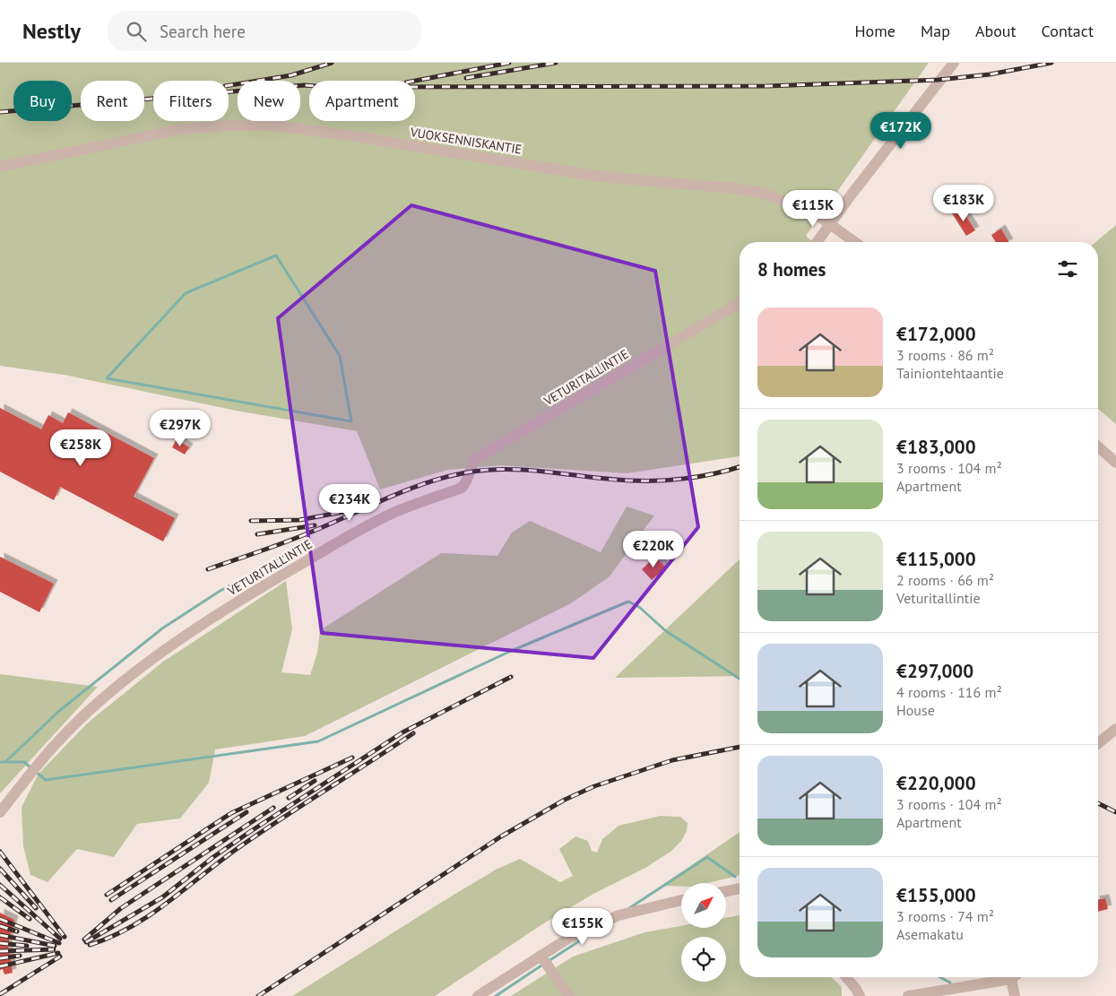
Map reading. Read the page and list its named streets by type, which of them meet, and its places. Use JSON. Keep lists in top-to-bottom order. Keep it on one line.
{"streets":{"street":["VUOKSENNISKANTIE","VETURITALLINTIE"]},"north":"top right","page":{"header":"Nestly","search":"Search here","nav":["Home","Map","About","Contact"],"chip":["Buy","Rent","Filters","New","Apartment"],"price":["€172K","€183K","€115K","€297K","€258K","€234K","€220K","€155K"],"heading":"8 homes","list":[{"name":"€172,000","note":"3 rooms · 86 m² · Tainiontehtaantie"},{"name":"€183,000","note":"3 rooms · 104 m² · Apartment"},{"name":"€115,000","note":"2 rooms · 66 m² · Veturitallintie"},{"name":"€297,000","note":"4 rooms · 116 m² · House"},{"name":"€220,000","note":"3 rooms · 104 m² · Apartment"},{"name":"€155,000","note":"3 rooms · 74 m² · Asemakatu"}]}}
